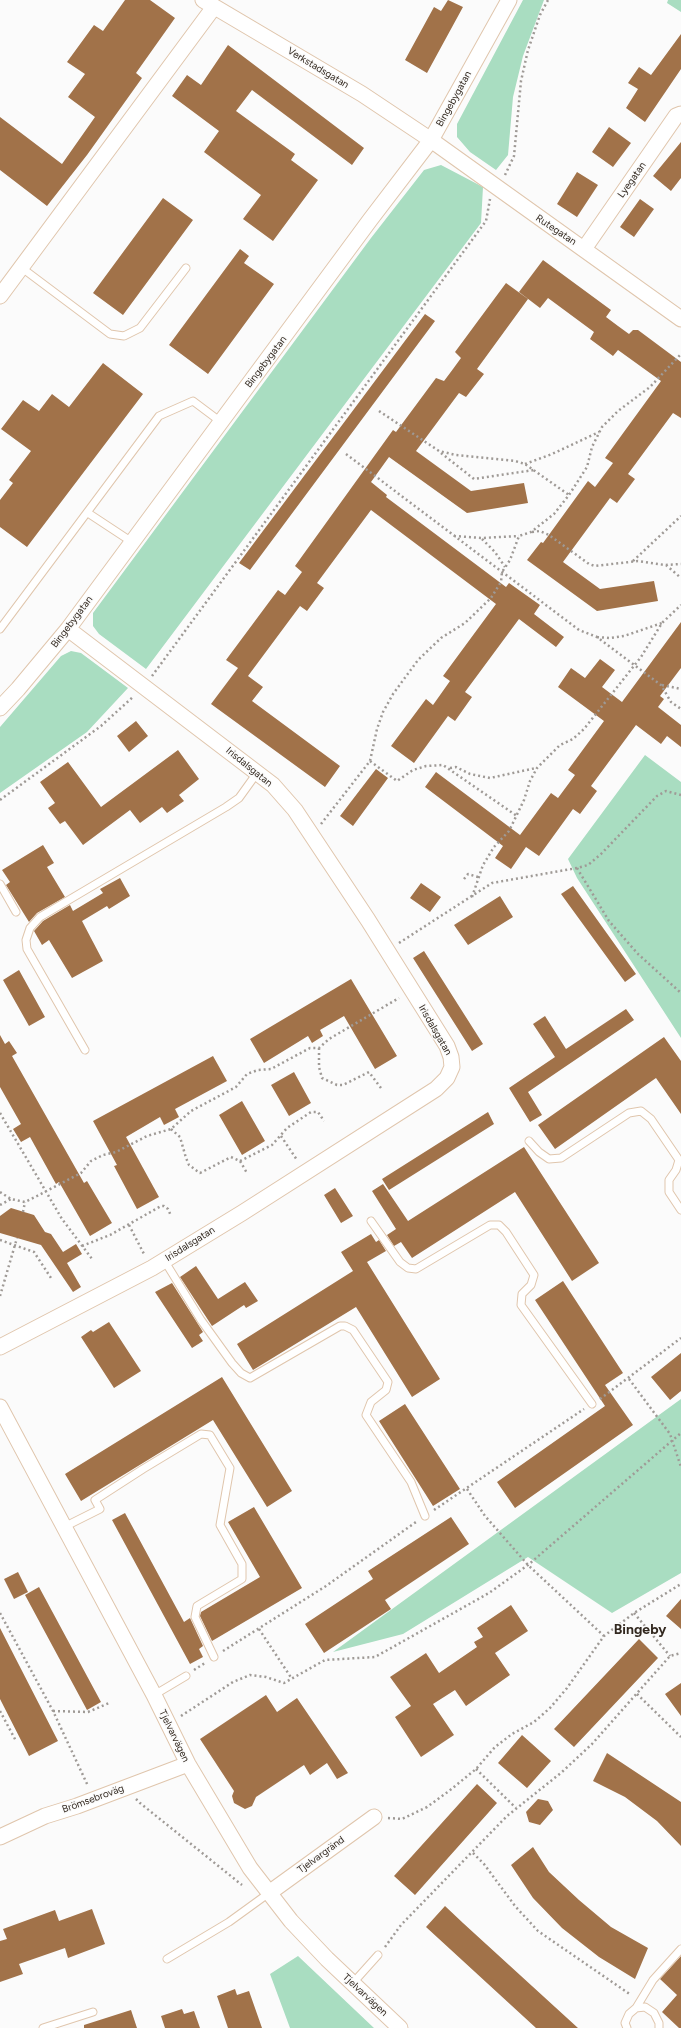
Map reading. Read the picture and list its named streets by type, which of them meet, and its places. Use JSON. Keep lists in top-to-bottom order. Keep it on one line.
{"streets":{"street":["Verkstadsgatan","Bingebygatan","Lyegatan","Rutegatan","Irisdalsgatan","Tjelvarvägen","Brömsebroväg","Tjelvargränd"]},"crossings":[["Verkstadsgatan","Bingebygatan"],["Verkstadsgatan","Rutegatan"],["Bingebygatan","Rutegatan"],["Bingebygatan","Irisdalsgatan"],["Lyegatan","Rutegatan"],["Tjelvarvägen","Brömsebroväg"],["Tjelvarvägen","Tjelvargränd"]],"districts":["Bingeby"]}
